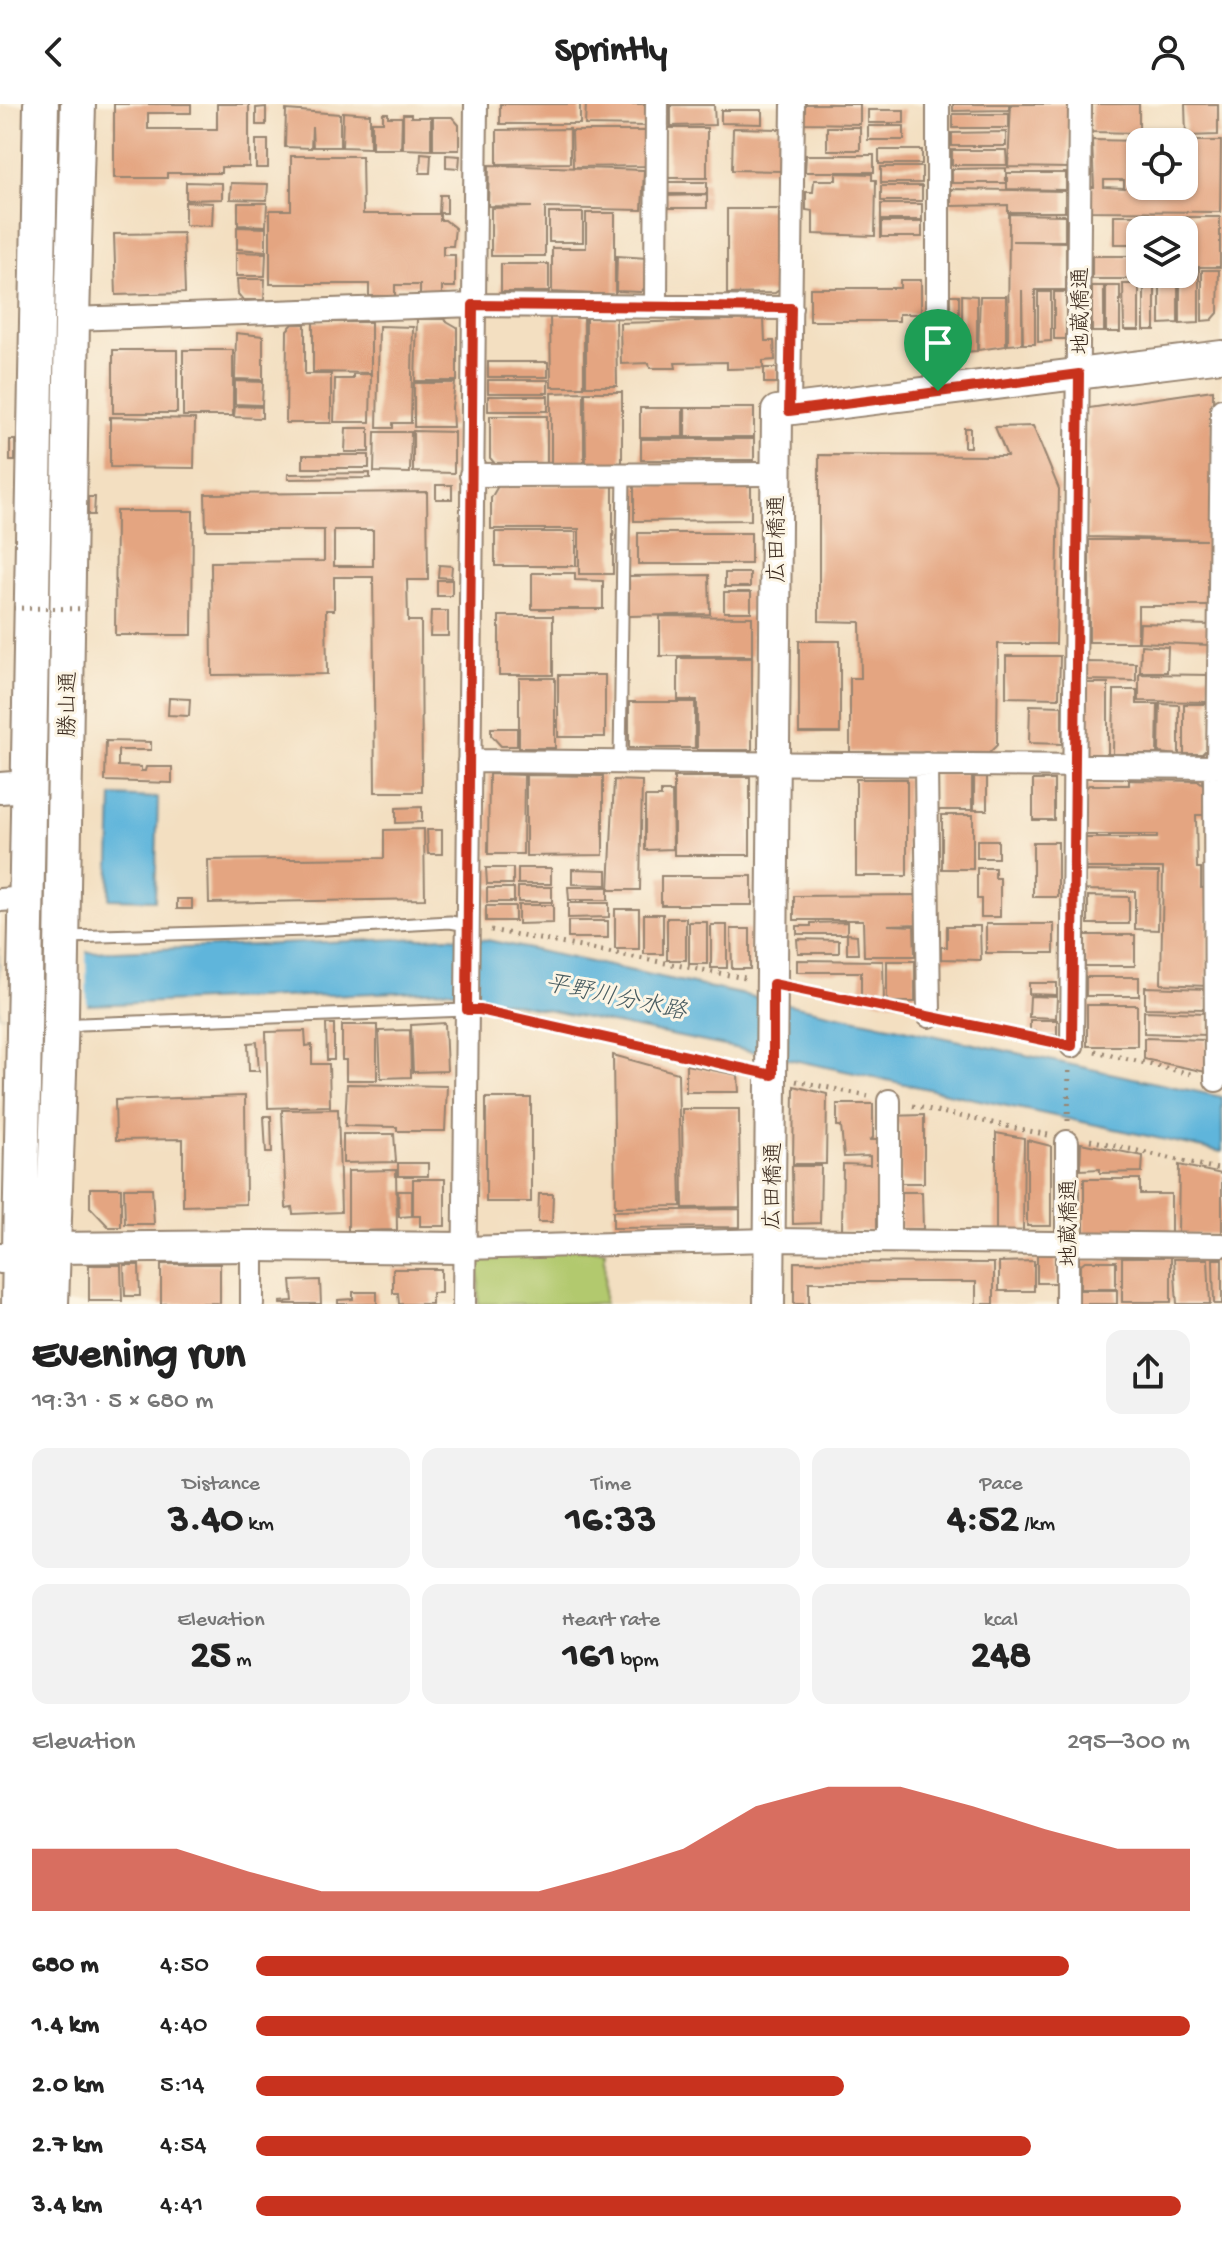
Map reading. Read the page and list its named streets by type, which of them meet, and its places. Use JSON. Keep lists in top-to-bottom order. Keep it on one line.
{"streets":{"main road":["勝山通"],"street":["地蔵橋通","広田橋通"]},"water":["平野川分水路"],"page":{"header":"Sprintly","heading":["Evening run","19:31 · 5 × 680 m"],"stats":[["Distance","3.40 km"],["Time","16:33"],["Pace","4:52 /km"],["Elevation","25 m"],["Heart rate","161 bpm"],["kcal","248"]],"chart":["Elevation","295–300 m"],"list":[{"name":"680 m","note":"4:50"},{"name":"1.4 km","note":"4:40"},{"name":"2.0 km","note":"5:14"},{"name":"2.7 km","note":"4:54"},{"name":"3.4 km","note":"4:41"}]}}
